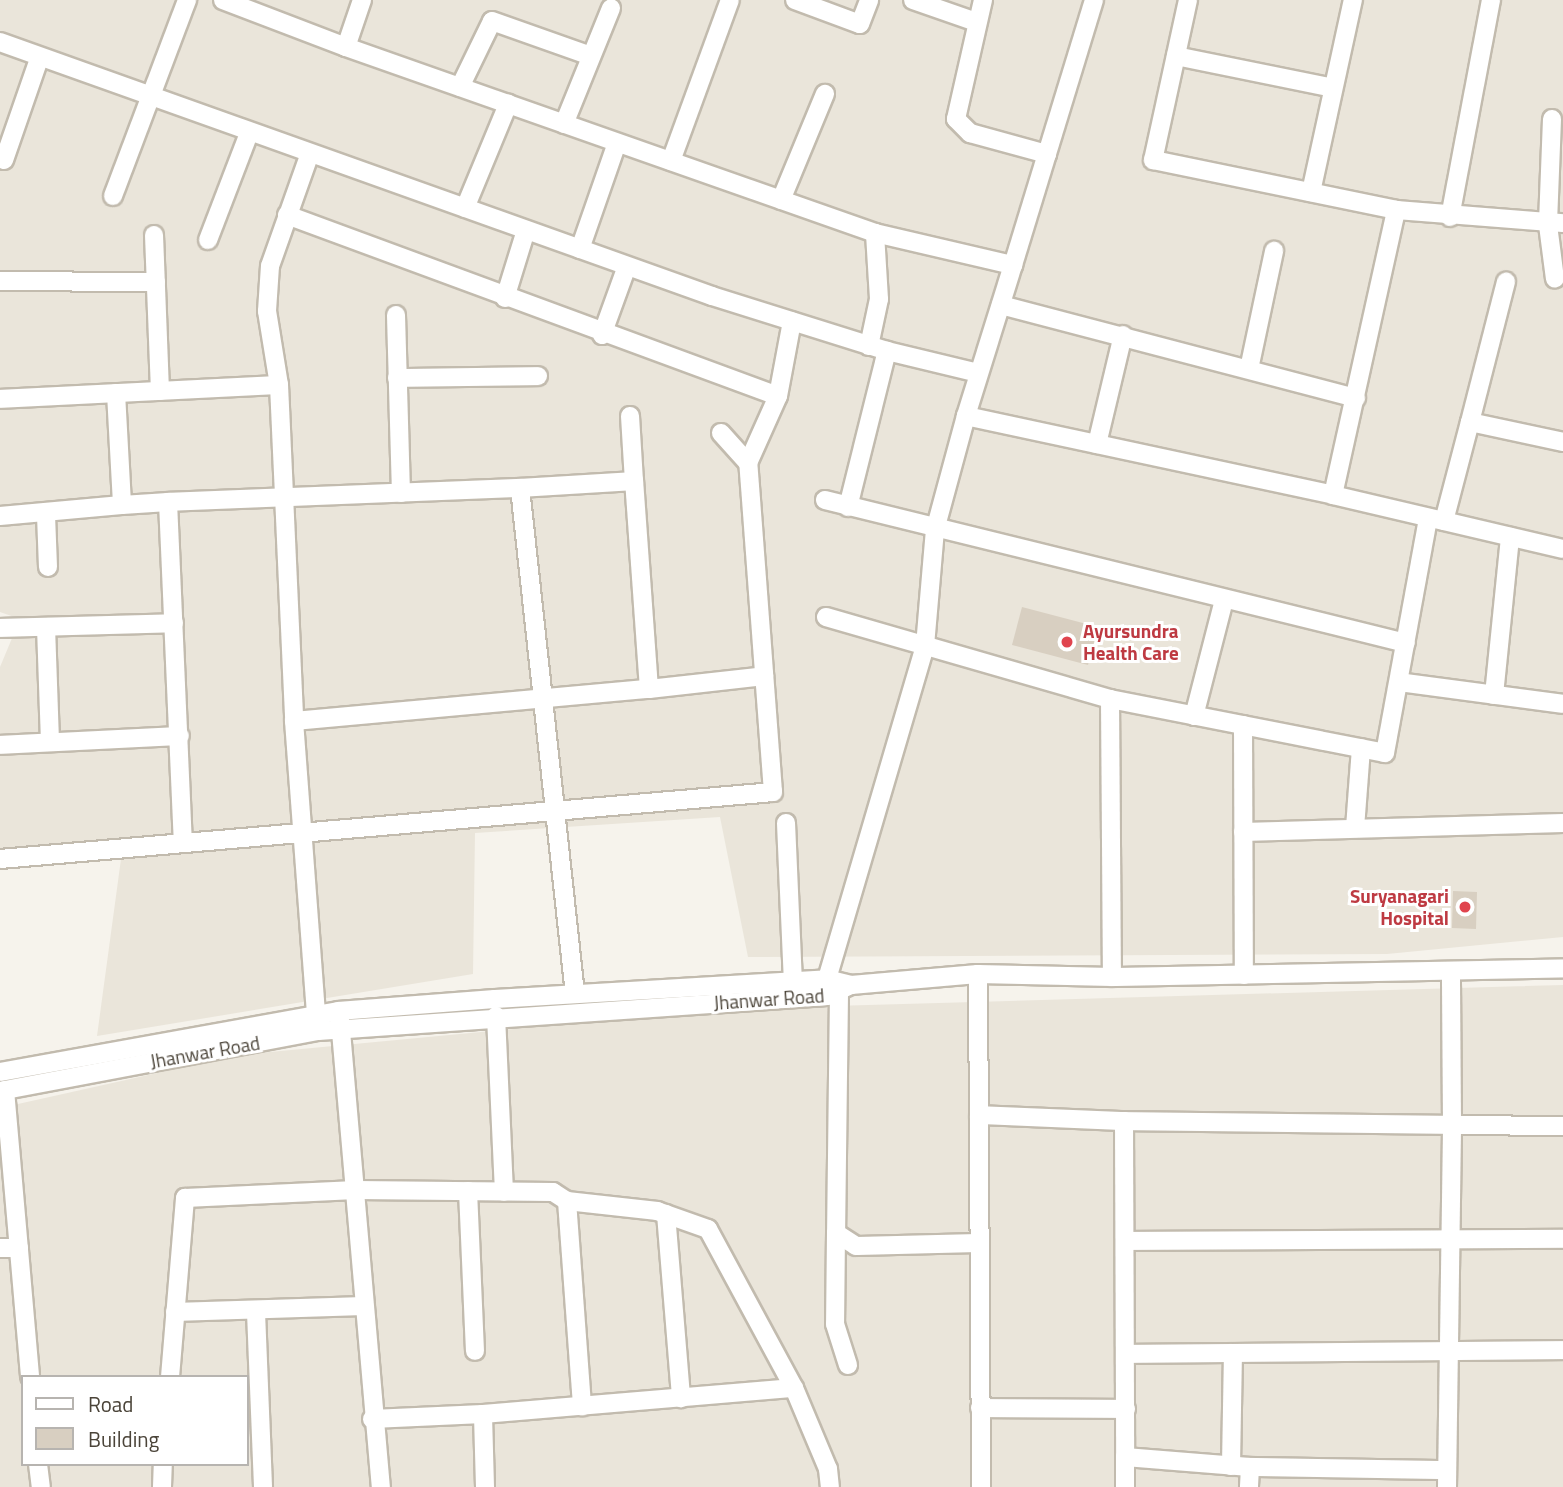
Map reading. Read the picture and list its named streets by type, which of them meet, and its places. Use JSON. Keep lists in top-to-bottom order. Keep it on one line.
{"streets":{"street":["Jhanwar Road"]},"places":["Ayursundra Health Care","Suryanagari Hospital"],"legend":["Road","Building"]}
